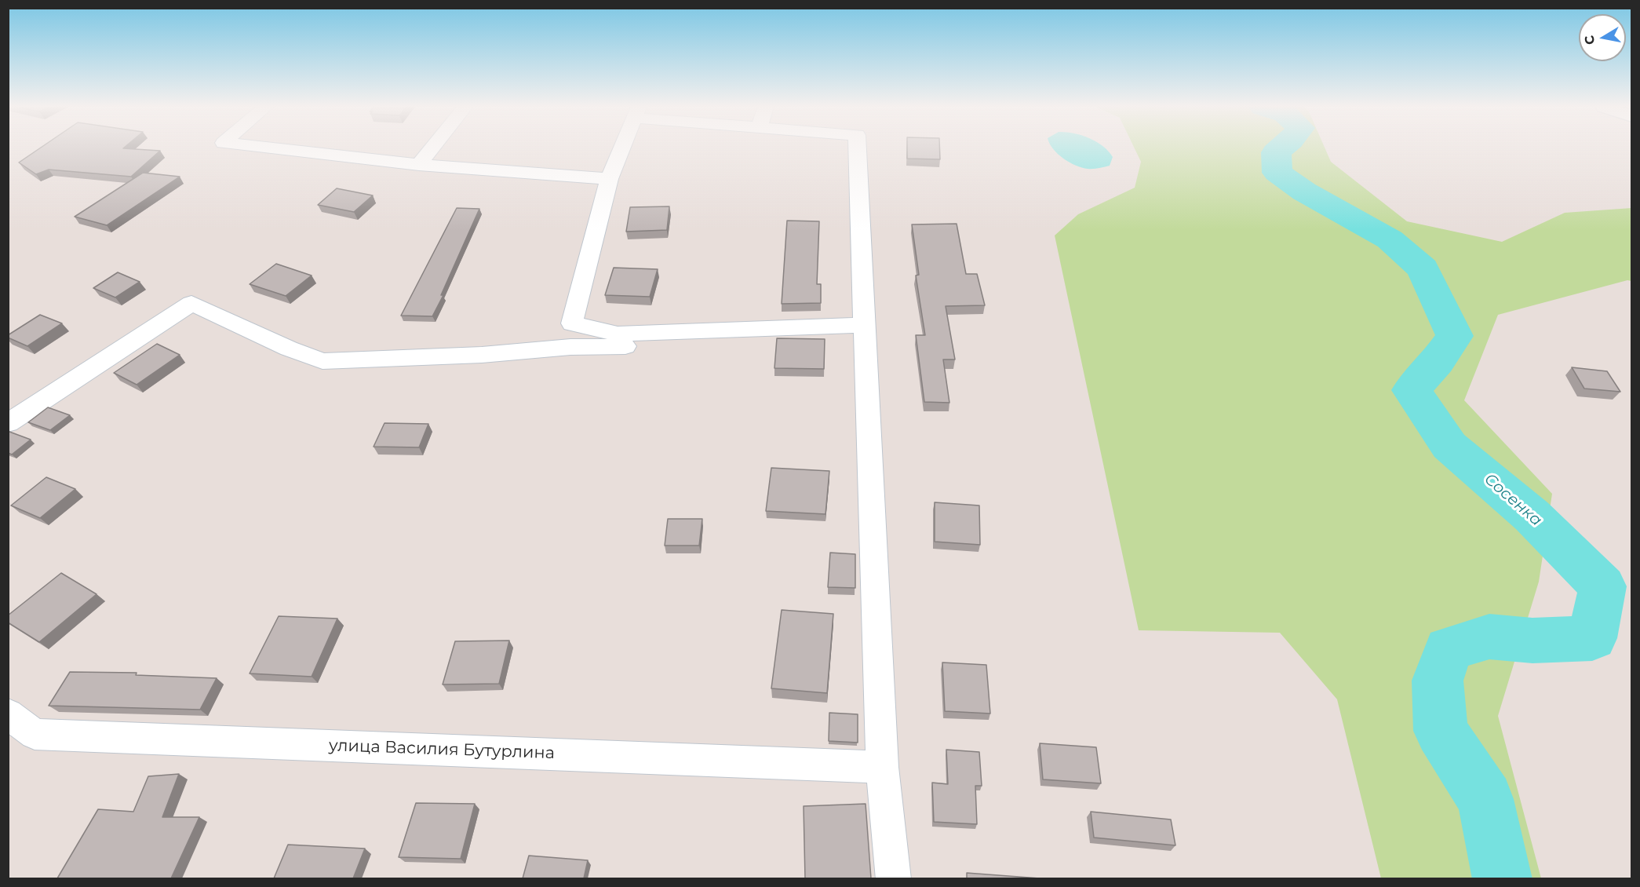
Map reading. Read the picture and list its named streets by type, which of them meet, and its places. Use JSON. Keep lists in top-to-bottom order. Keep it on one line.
{"streets":{"street":["улица Василия Бутурлина"]},"water":["Сосенка"],"north":"left"}
